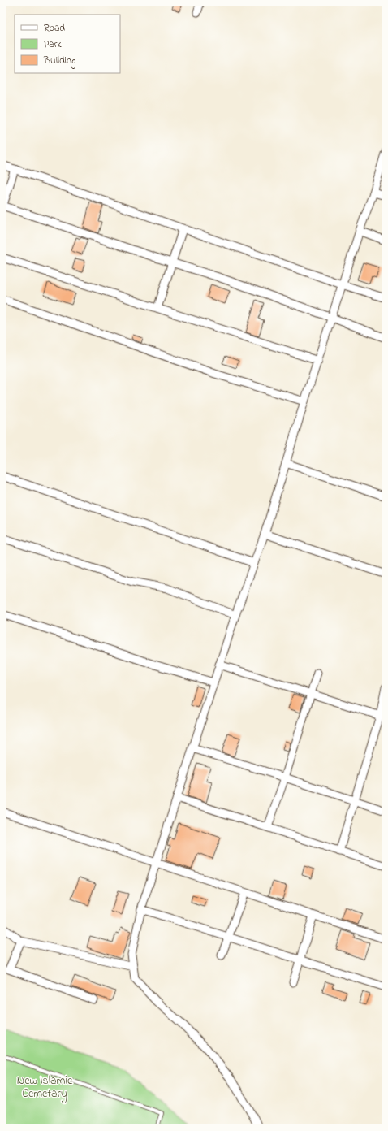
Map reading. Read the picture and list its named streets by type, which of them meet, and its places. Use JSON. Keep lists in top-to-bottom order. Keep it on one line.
{"parks":["New Islamic Cemetary"],"legend":["Road","Park","Building"]}
